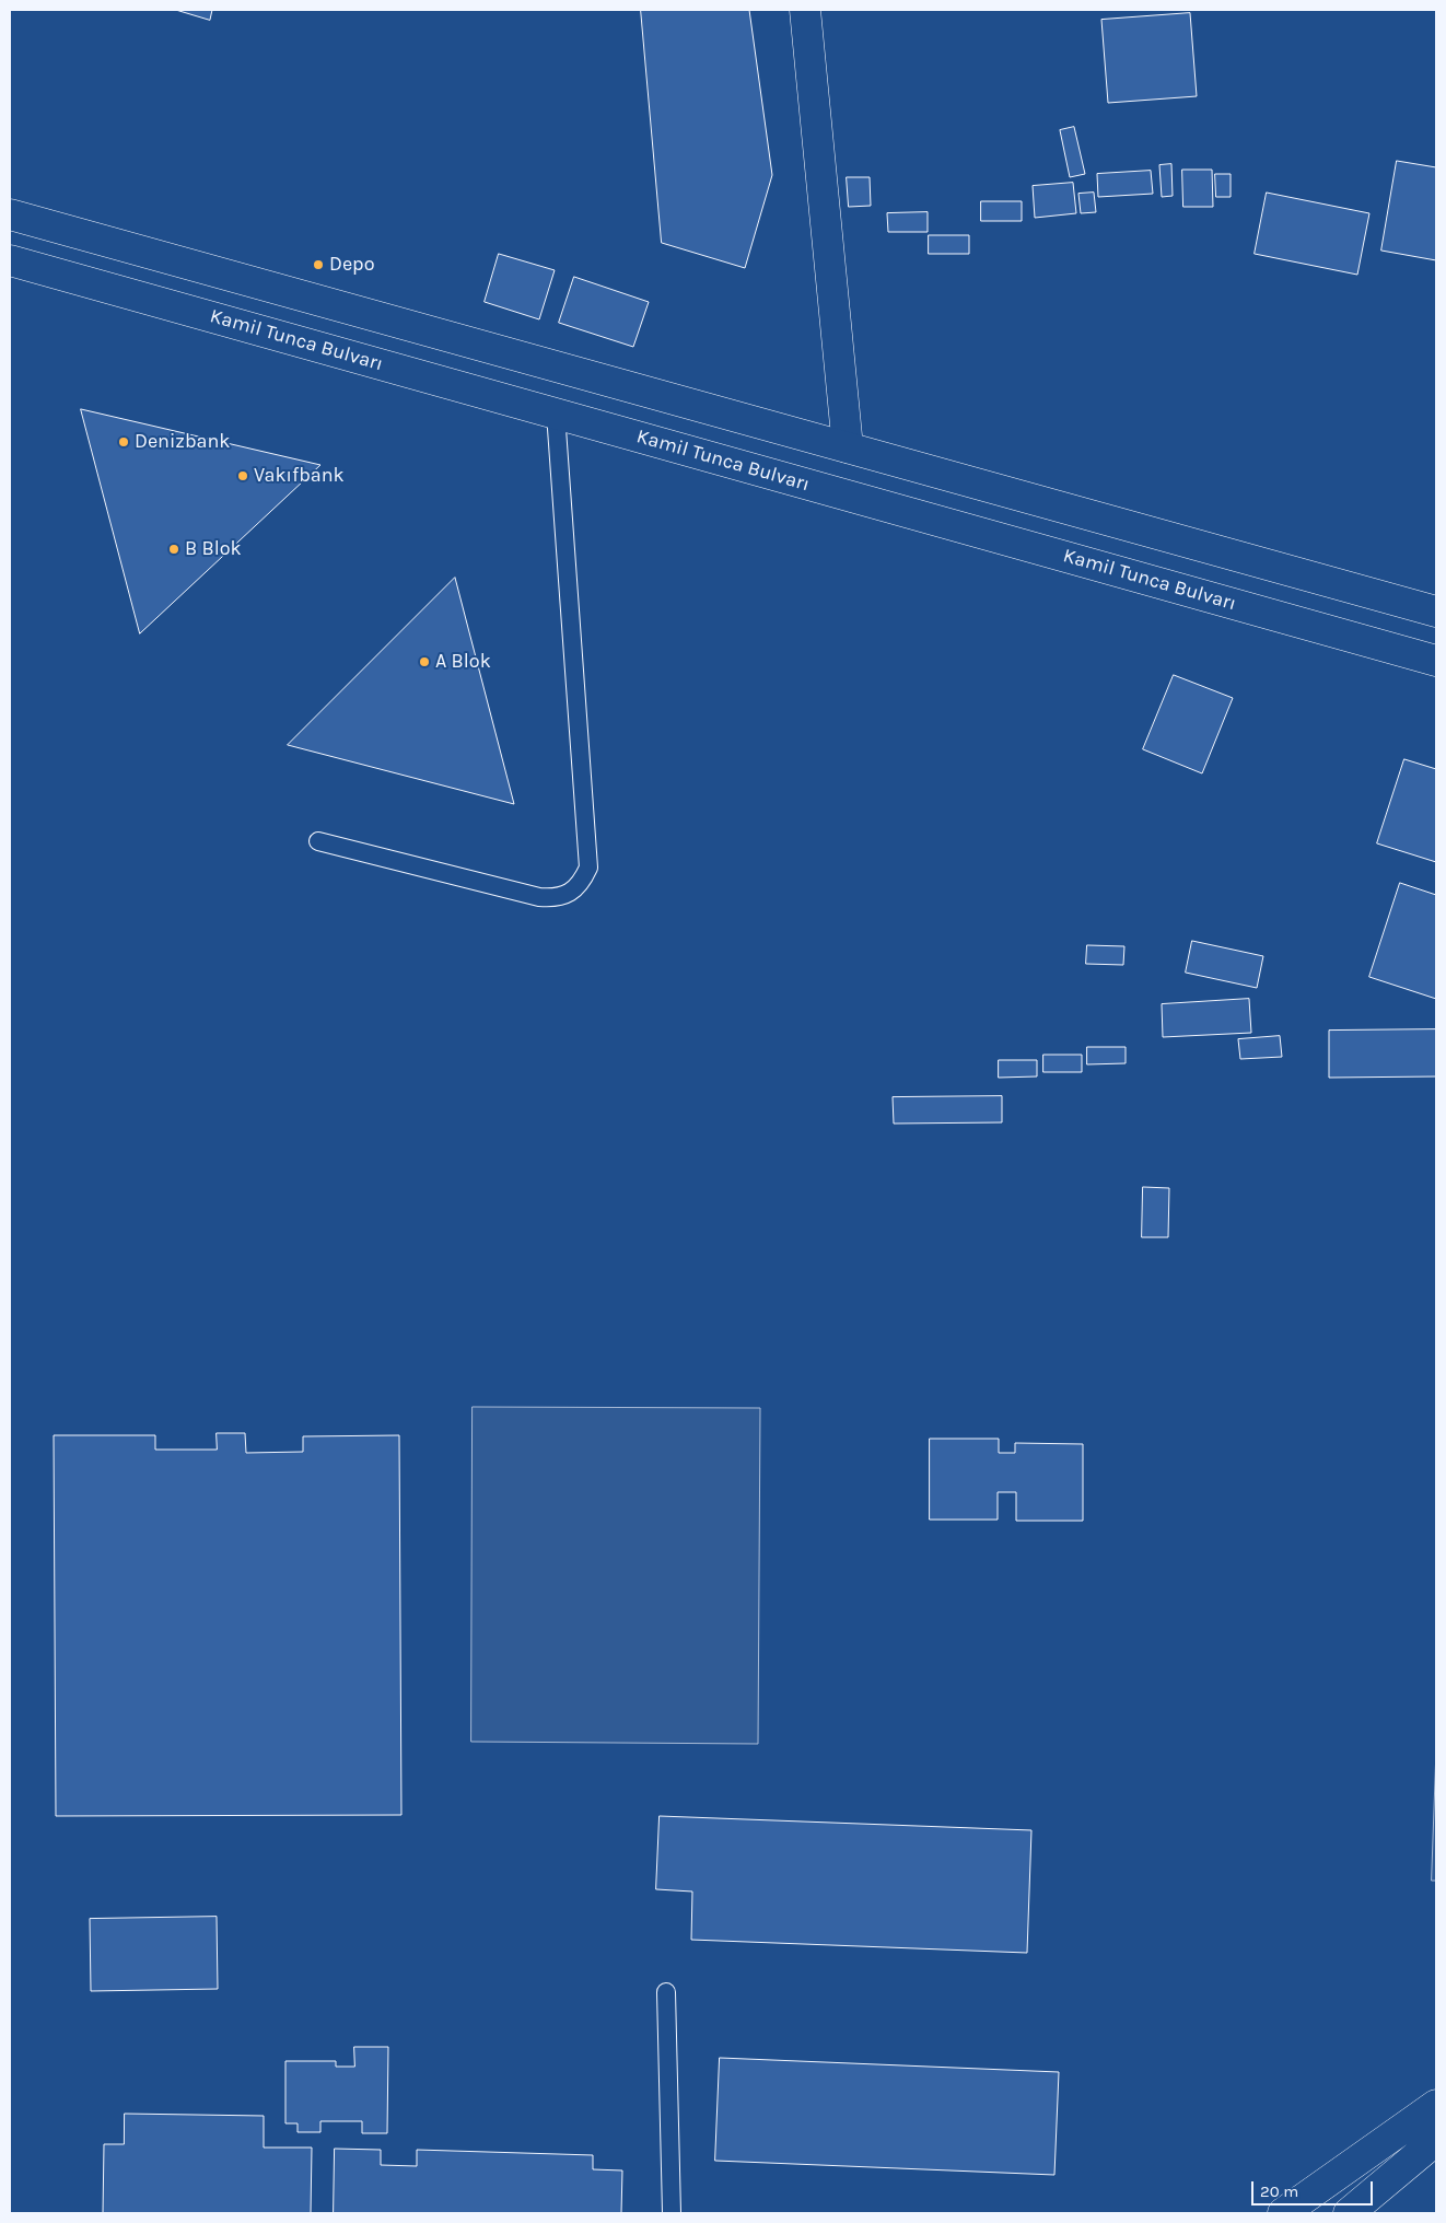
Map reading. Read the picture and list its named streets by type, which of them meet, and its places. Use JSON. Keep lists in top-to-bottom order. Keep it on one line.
{"streets":{"main road":["Kamil Tunca Bulvarı"]},"places":["Depo","Denizbank","Vakıfbank","B Blok","A Blok"],"scale_bar":"20 m"}
